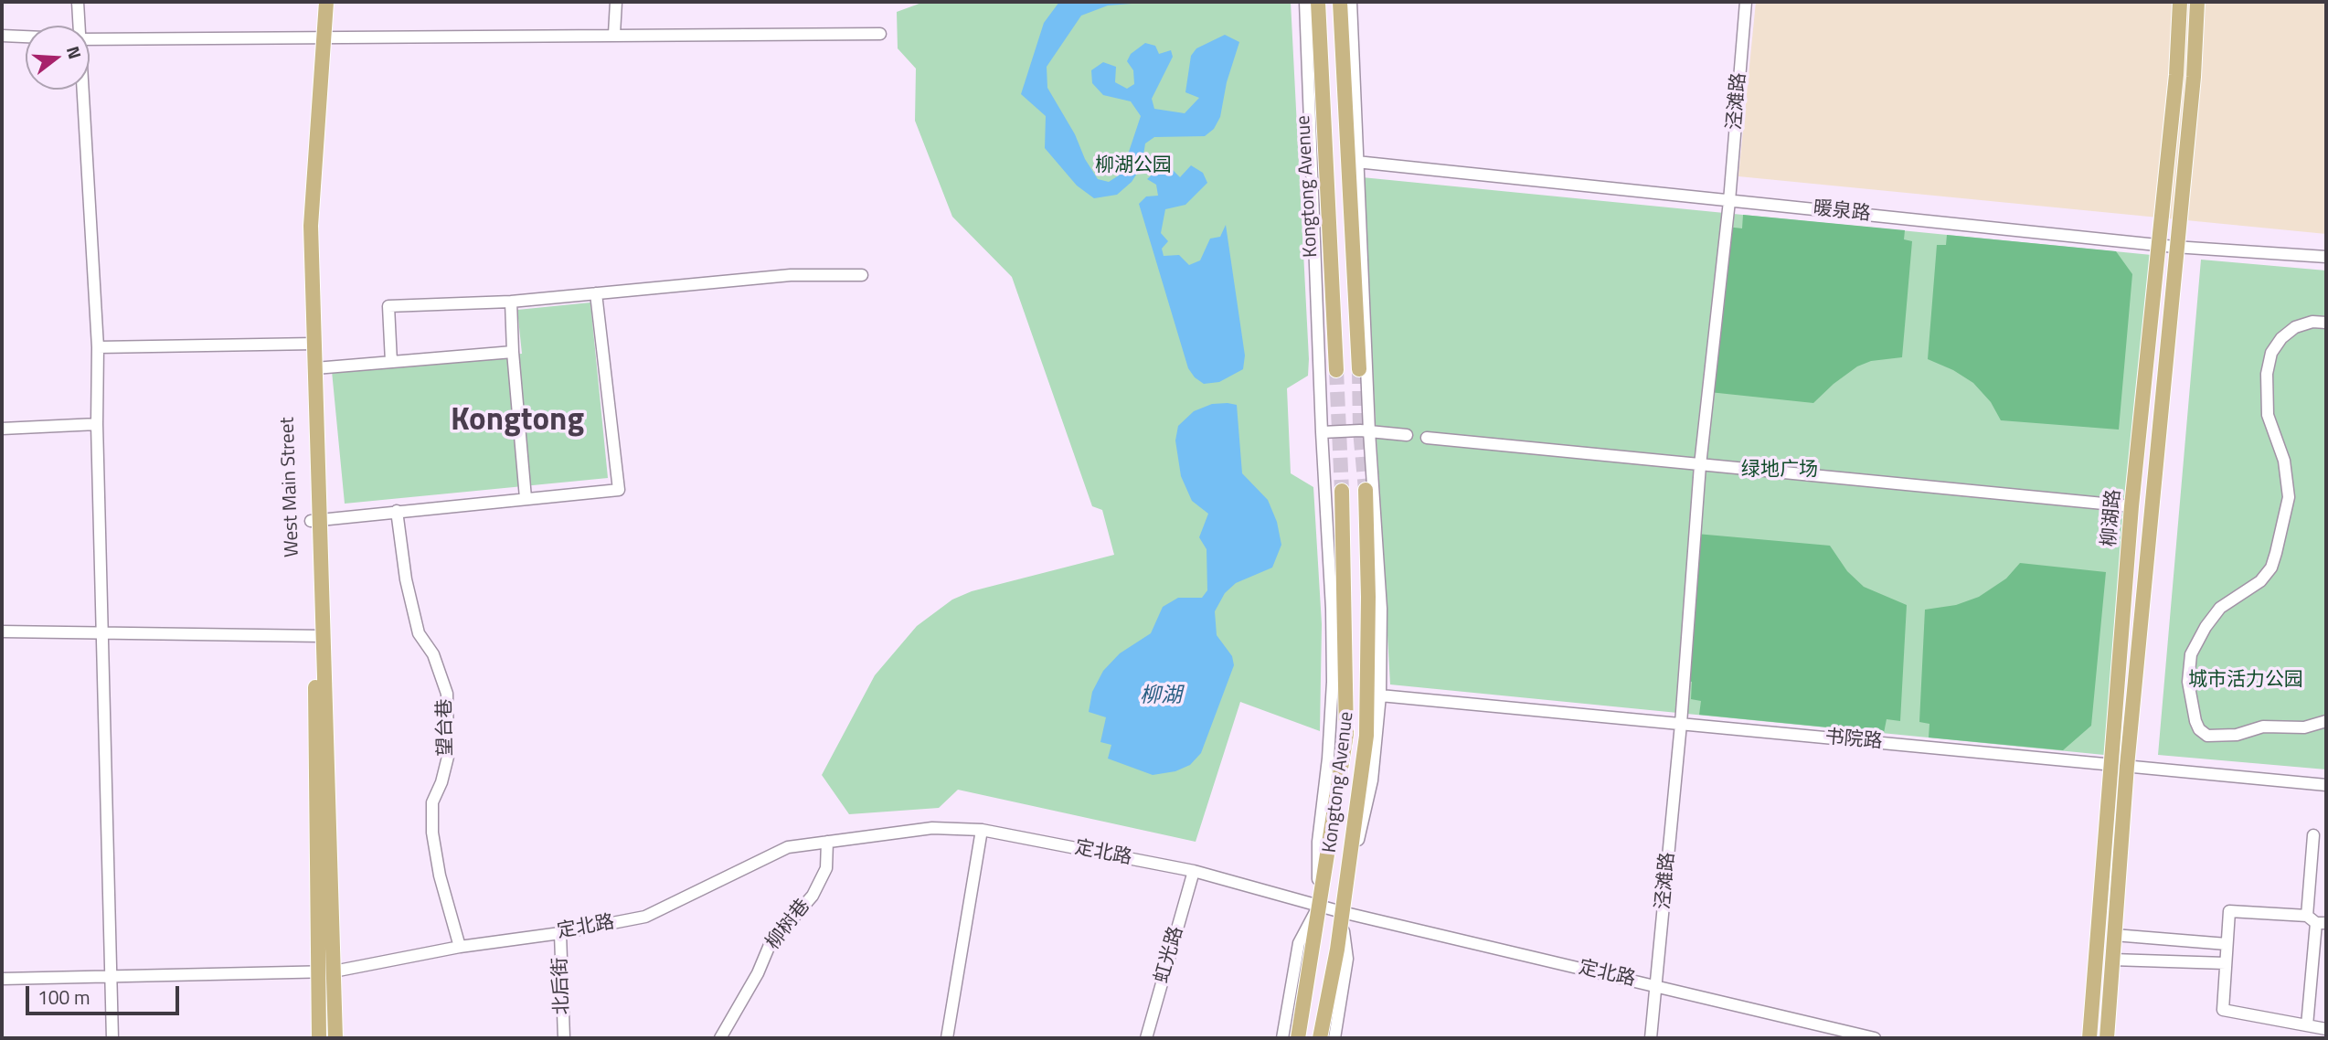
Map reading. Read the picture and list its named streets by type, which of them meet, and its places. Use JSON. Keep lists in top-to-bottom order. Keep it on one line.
{"streets":{"main road":["Kongtong Avenue","West Main Street","柳湖路"],"street":["泾滩路","暖泉路","望台巷","书院路","定北路","柳树巷","虹光路","北后街"]},"crossings":[["泾滩路","暖泉路"],["泾滩路","书院路"],["泾滩路","定北路"],["Kongtong Avenue","定北路"],["暖泉路","柳湖路"],["West Main Street","定北路"],["柳湖路","书院路"],["望台巷","定北路"],["定北路","柳树巷"],["定北路","虹光路"],["定北路","北后街"]],"districts":["Kongtong"],"water":["柳湖"],"parks":["柳湖公园","绿地广场","城市活力公园"],"scale_bar":"100 m","north":"right"}
